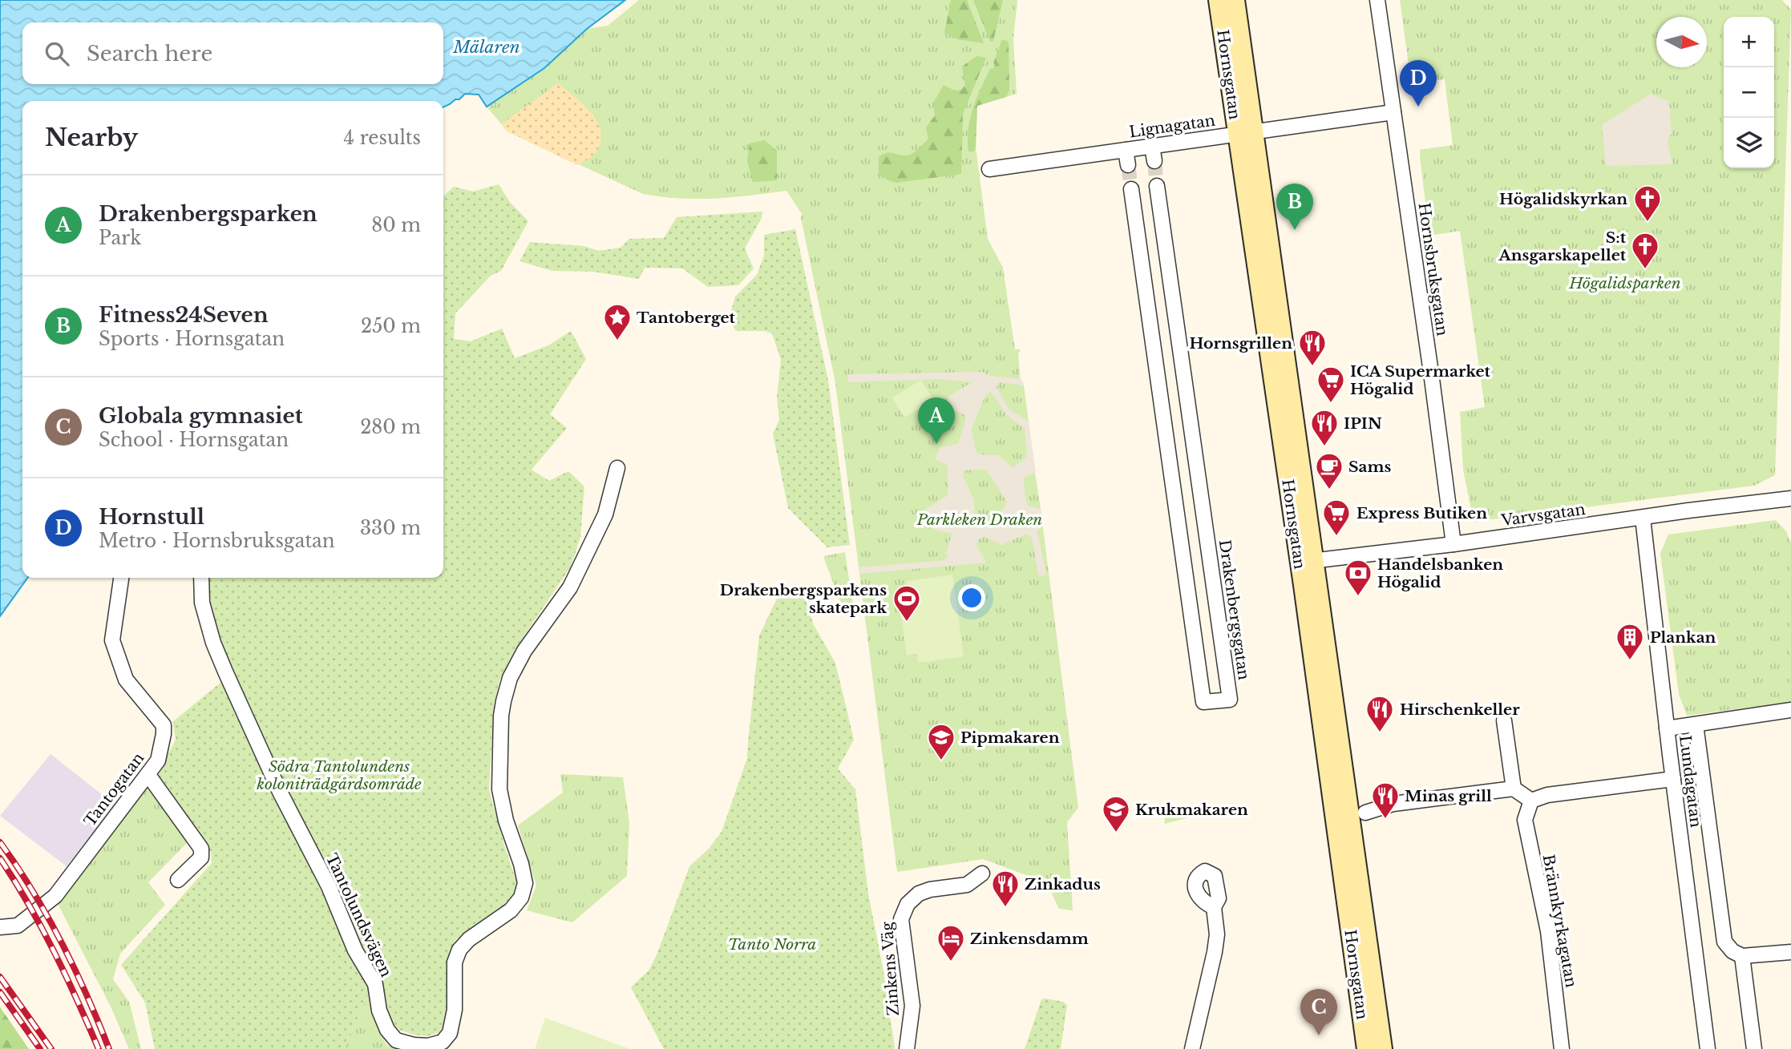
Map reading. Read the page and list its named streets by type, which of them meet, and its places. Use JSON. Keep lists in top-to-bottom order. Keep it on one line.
{"streets":{"main road":["Hornsgatan"],"street":["Lignagatan","Hornsbruksgatan","Varvsgatan","Drakenbergsgatan","Lundagatan","Tantogatan","Tantolundsvägen","Brännkyrkagatan","Zinkens Väg"]},"crossings":[["Hornsgatan","Lignagatan"],["Hornsgatan","Varvsgatan"],["Lignagatan","Hornsbruksgatan"],["Hornsbruksgatan","Varvsgatan"],["Varvsgatan","Lundagatan"]],"water":["Mälaren"],"parks":["Högalidsparken","Parkleken Draken","Södra Tantolundens koloniträdgårdsområde","Tanto Norra"],"places":{"church":["Högalidskyrkan","S:t Ansgarskapellet"],"place":["Tantoberget"],"restaurant":["Hornsgrillen","IPIN","Hirschenkeller","Minas grill","Zinkadus"],"supermarket":["ICA Supermarket Högalid","Express Butiken"],"cafe":["Sams"],"bank":["Handelsbanken Högalid"],"sports":["Drakenbergsparkens skatepark"],"building":["Plankan"],"school or university":["Pipmakaren","Krukmakaren"],"hotel":["Zinkensdamm"]},"north":"right","page":{"map_buttons":["+","−"],"search":"Search here","pins":["D","B","A","C"],"heading":["Nearby","4 results"],"list":[{"mark":"A","name":"Drakenbergsparken","note":"Park","value":"80 m"},{"mark":"B","name":"Fitness24Seven","note":"Sports · Hornsgatan","value":"250 m"},{"mark":"C","name":"Globala gymnasiet","note":"School · Hornsgatan","value":"280 m"},{"mark":"D","name":"Hornstull","note":"Metro · Hornsbruksgatan","value":"330 m"}]}}
